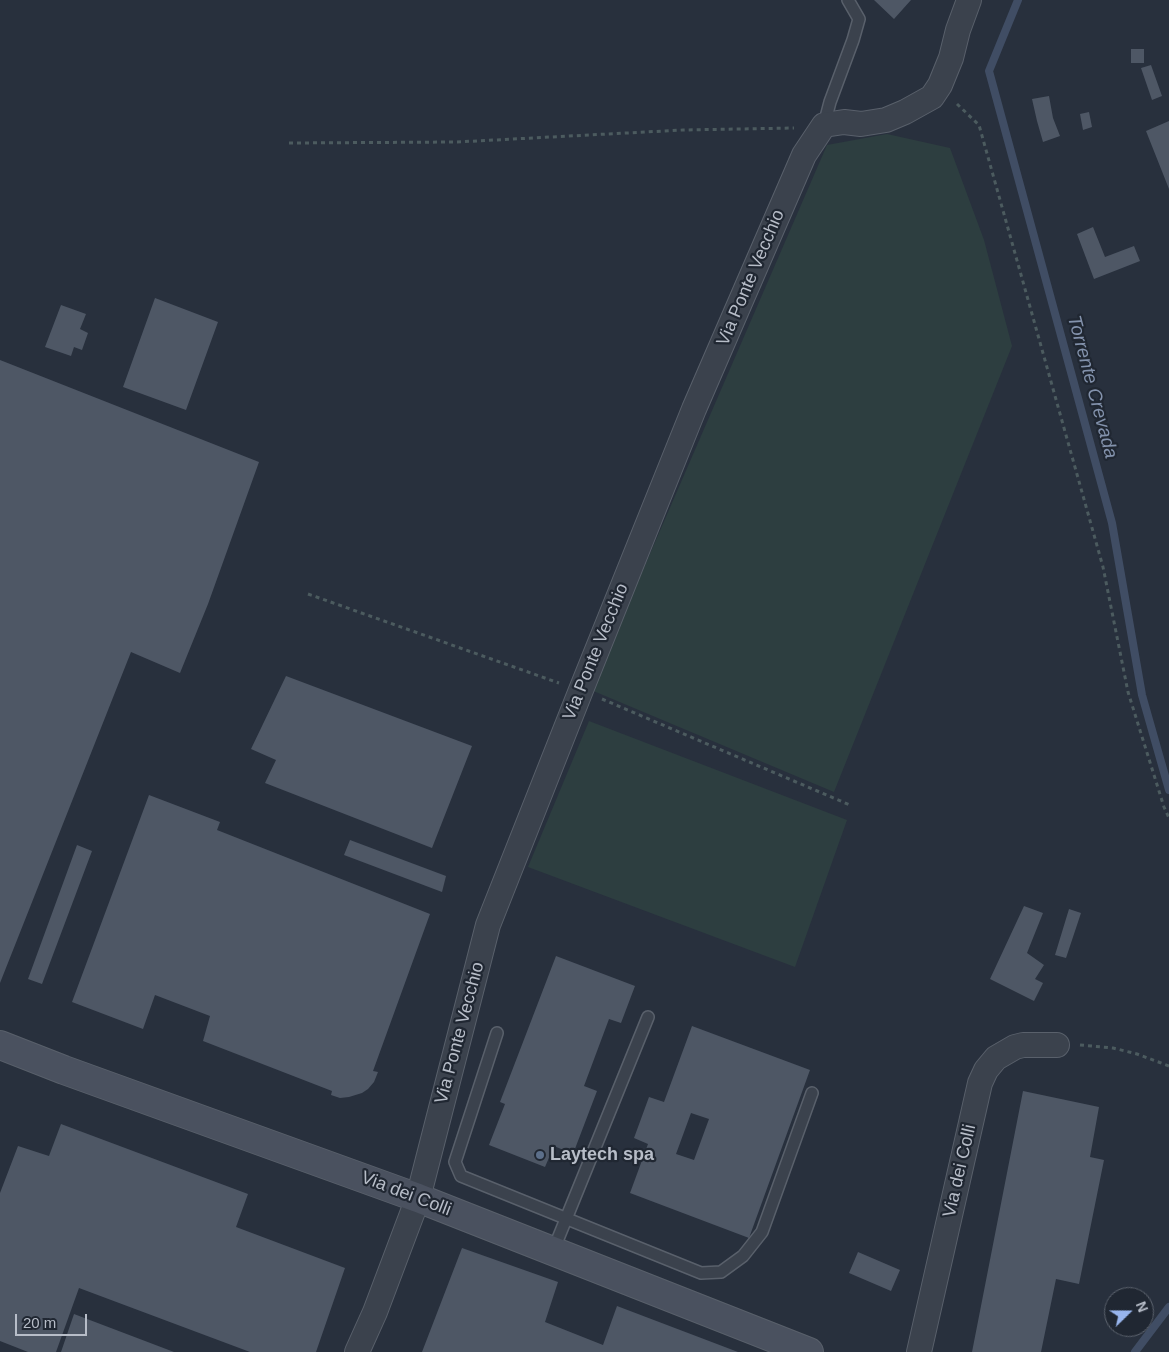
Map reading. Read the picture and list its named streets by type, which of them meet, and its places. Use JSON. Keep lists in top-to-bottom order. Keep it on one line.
{"streets":{"street":["Via Ponte Vecchio","Via dei Colli"]},"crossings":[["Via Ponte Vecchio","Via dei Colli"]],"water":["Torrente Crevada"],"places":["Laytech spa"],"scale_bar":"20 m","north":"right"}
